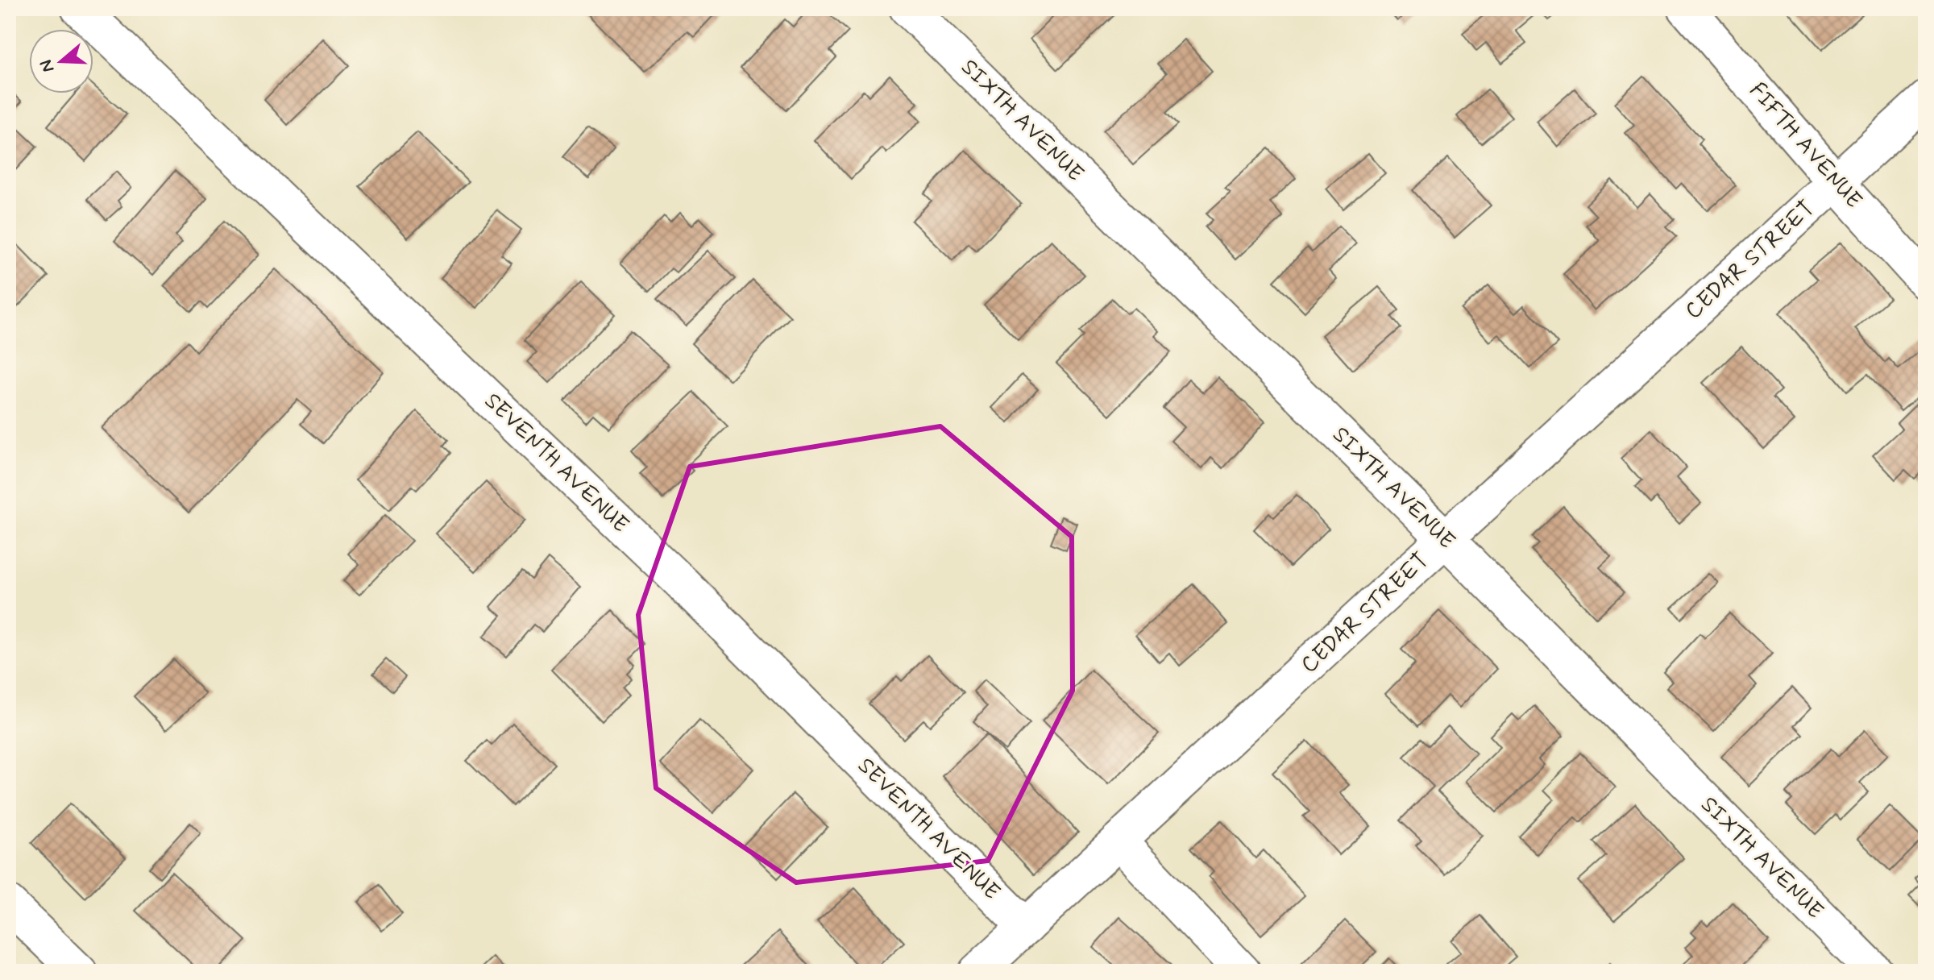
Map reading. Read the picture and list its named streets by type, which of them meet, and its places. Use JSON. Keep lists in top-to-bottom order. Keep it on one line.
{"streets":{"street":["SIXTH AVENUE","FIFTH AVENUE","CEDAR STREET","SEVENTH AVENUE"]},"crossings":[["SIXTH AVENUE","CEDAR STREET"],["FIFTH AVENUE","CEDAR STREET"],["CEDAR STREET","SEVENTH AVENUE"]],"north":"left"}
